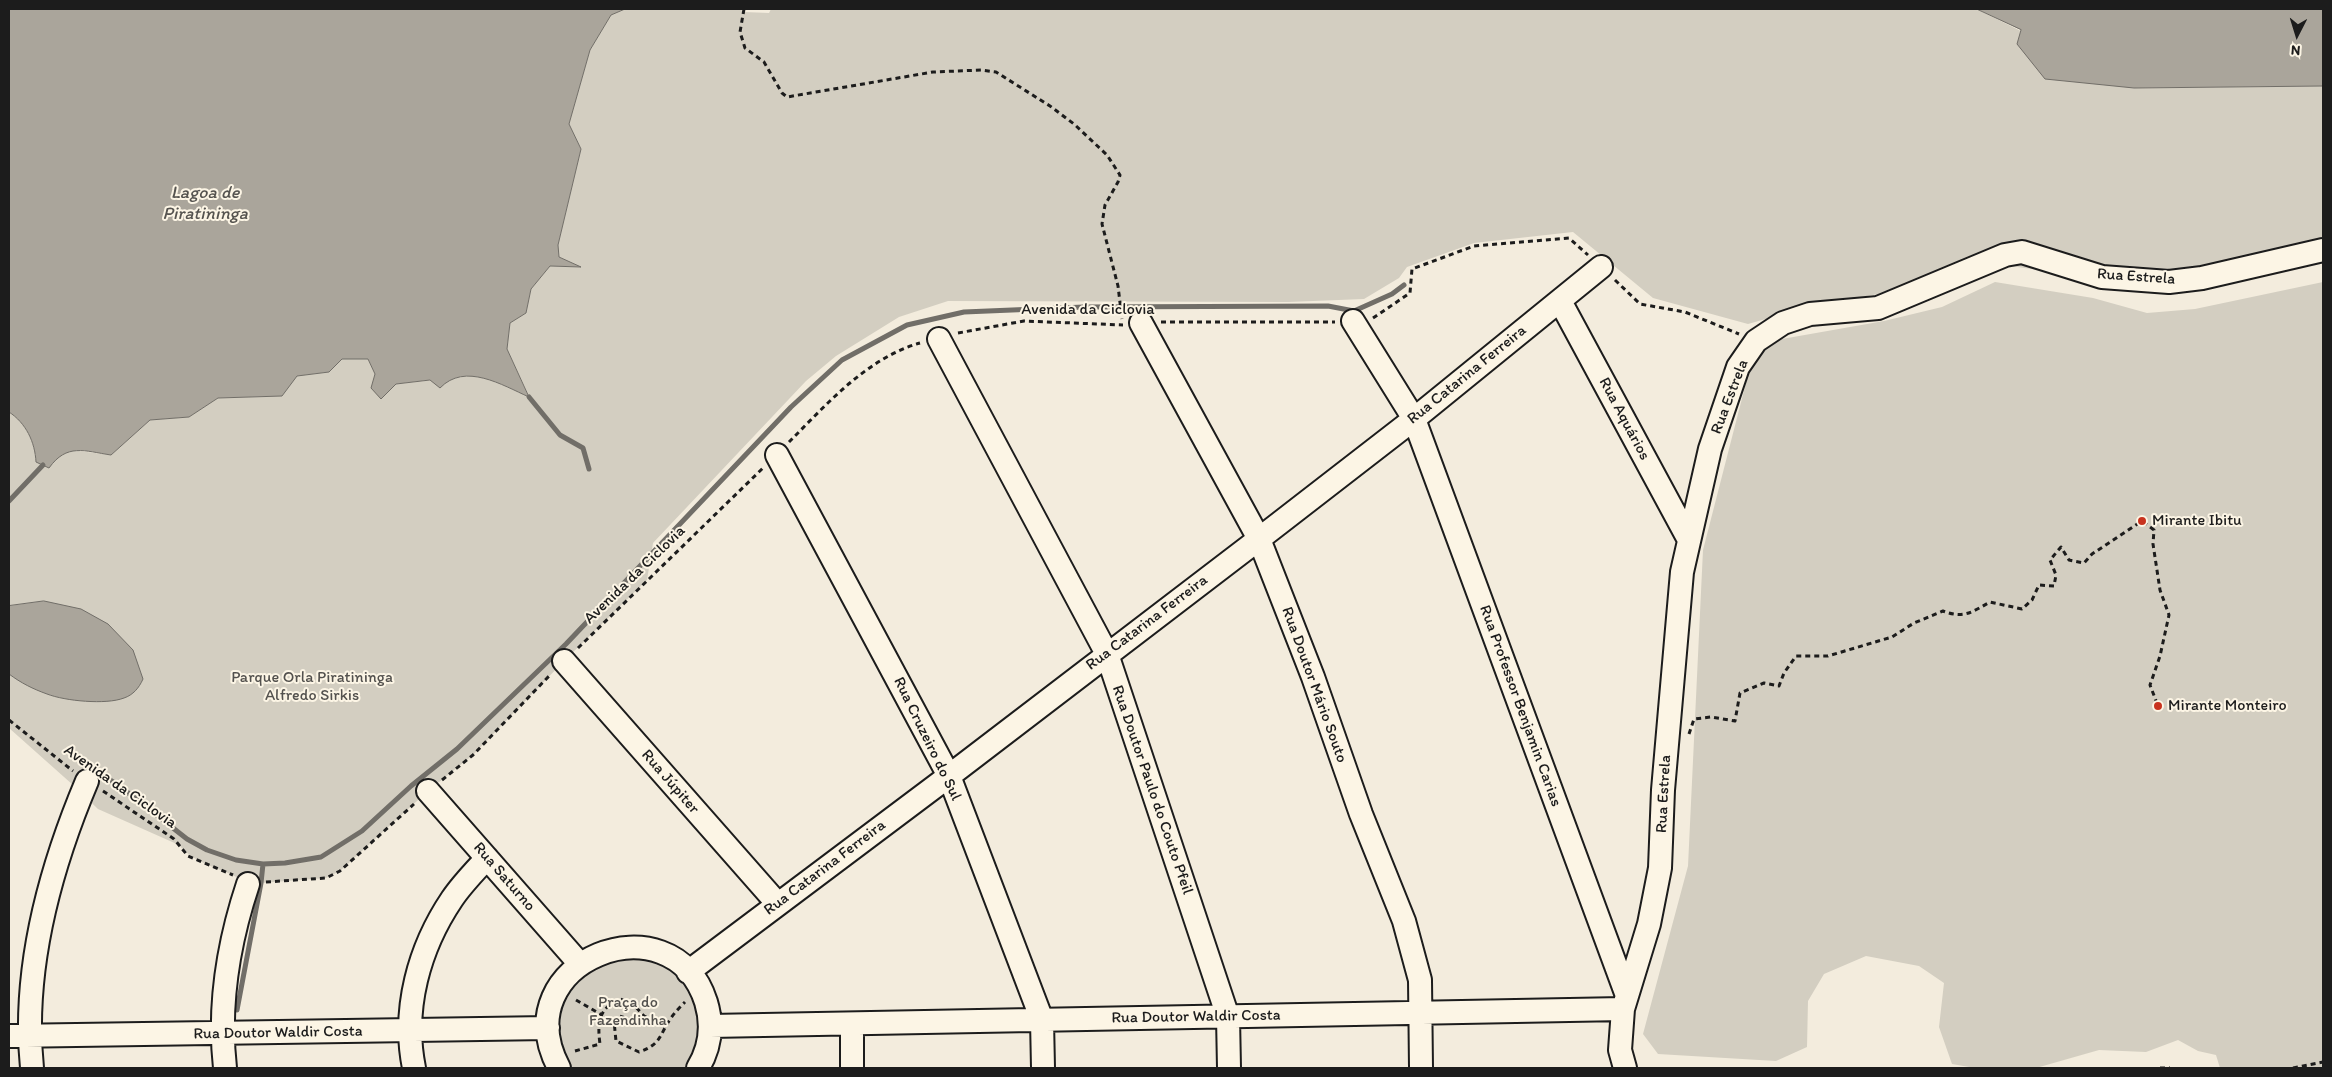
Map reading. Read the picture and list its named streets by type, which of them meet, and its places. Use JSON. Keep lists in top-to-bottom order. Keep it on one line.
{"streets":{"street":["Rua Estrela","Rua Catarina Ferreira","Rua Aquários","Rua Doutor Mário Souto","Rua Professor Benjamin Carias","Rua Cruzeiro do Sul","Rua Júpiter","Rua Doutor Paulo do Couto Pfeil","Rua Saturno","Rua Doutor Waldir Costa"],"path":["Avenida da Ciclovia"]},"crossings":[["Rua Estrela","Rua Aquários"],["Rua Estrela","Rua Professor Benjamin Carias"],["Rua Estrela","Rua Doutor Waldir Costa"],["Avenida da Ciclovia","Rua Catarina Ferreira"],["Avenida da Ciclovia","Rua Doutor Mário Souto"],["Avenida da Ciclovia","Rua Professor Benjamin Carias"],["Avenida da Ciclovia","Rua Cruzeiro do Sul"],["Avenida da Ciclovia","Rua Júpiter"],["Avenida da Ciclovia","Rua Doutor Paulo do Couto Pfeil"],["Avenida da Ciclovia","Rua Saturno"],["Rua Catarina Ferreira","Rua Aquários"],["Rua Catarina Ferreira","Rua Doutor Mário Souto"],["Rua Catarina Ferreira","Rua Professor Benjamin Carias"],["Rua Catarina Ferreira","Rua Cruzeiro do Sul"],["Rua Catarina Ferreira","Rua Júpiter"],["Rua Catarina Ferreira","Rua Doutor Paulo do Couto Pfeil"],["Rua Doutor Mário Souto","Rua Doutor Waldir Costa"],["Rua Professor Benjamin Carias","Rua Doutor Waldir Costa"],["Rua Cruzeiro do Sul","Rua Doutor Waldir Costa"],["Rua Doutor Paulo do Couto Pfeil","Rua Doutor Waldir Costa"]],"water":["Lagoa de Piratininga"],"parks":["Parque Orla Piratininga Alfredo Sirkis","Praça do Fazendinha"],"places":["Mirante Ibitu","Mirante Monteiro"],"north":"bottom"}
